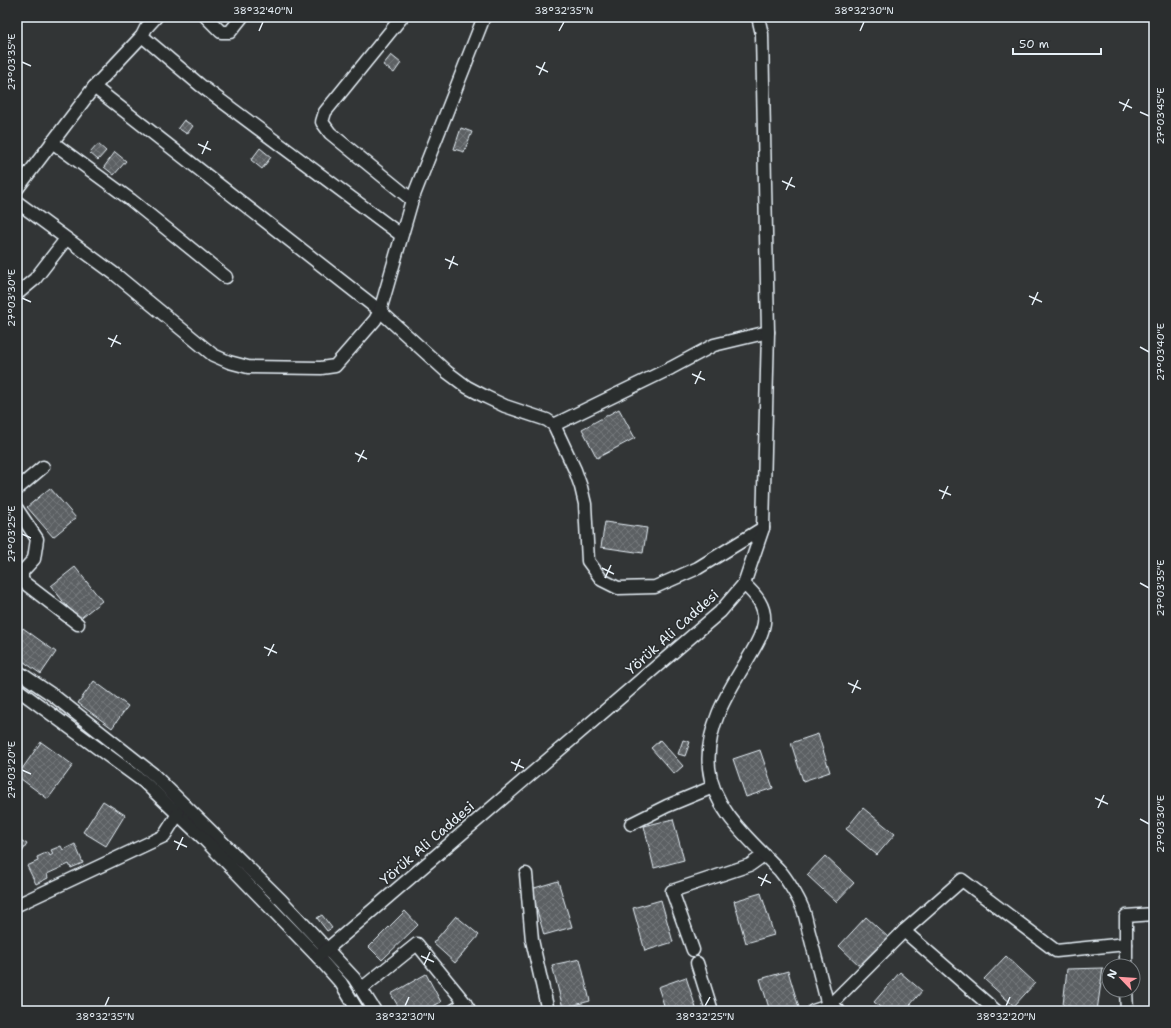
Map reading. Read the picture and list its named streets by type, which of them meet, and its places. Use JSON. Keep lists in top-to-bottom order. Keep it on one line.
{"streets":{"street":["Yörük Ali Caddesi"]},"scale_bar":"50 m","north":"top left","coordinates":["38°32'40\"N","38°32'35\"N","38°32'30\"N","27°03'35\"E","27°03'45\"E","27°03'30\"E","27°03'40\"E","27°03'25\"E","27°03'20\"E","38°32'25\"N","38°32'20\"N"]}
